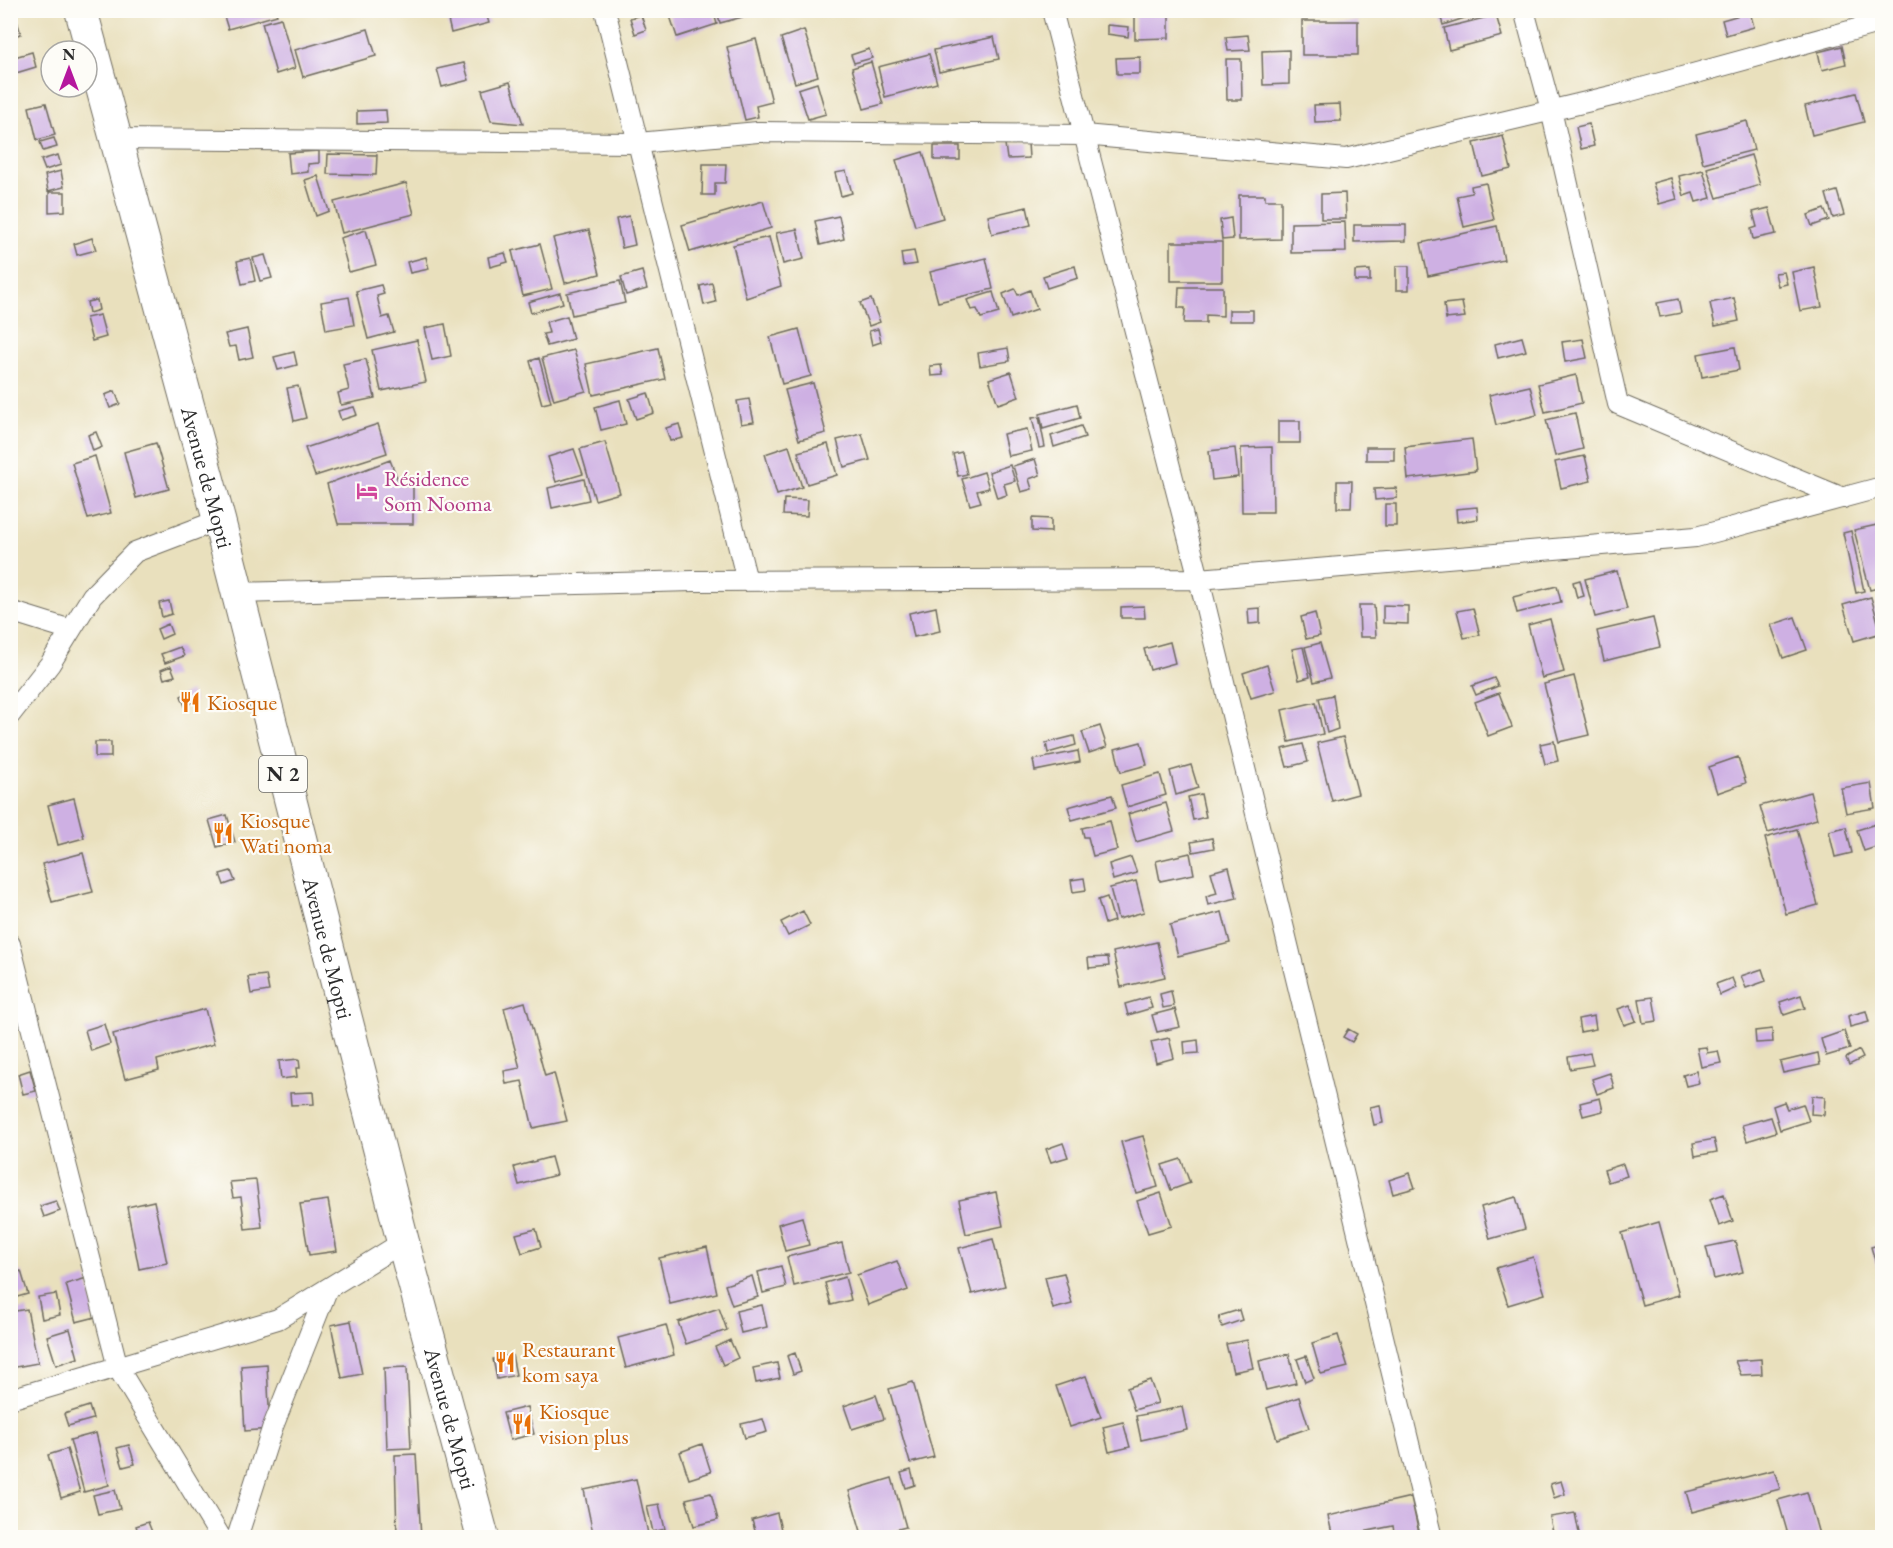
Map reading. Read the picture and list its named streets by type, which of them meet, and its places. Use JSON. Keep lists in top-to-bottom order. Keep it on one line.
{"streets":{"main road":["Avenue de Mopti","N 2"]},"places":{"hotel":["Résidence Som Nooma"],"restaurant":["Kiosque","Kiosque Wati noma","Restaurant kom saya","Kiosque vision plus"]},"north":"top"}
